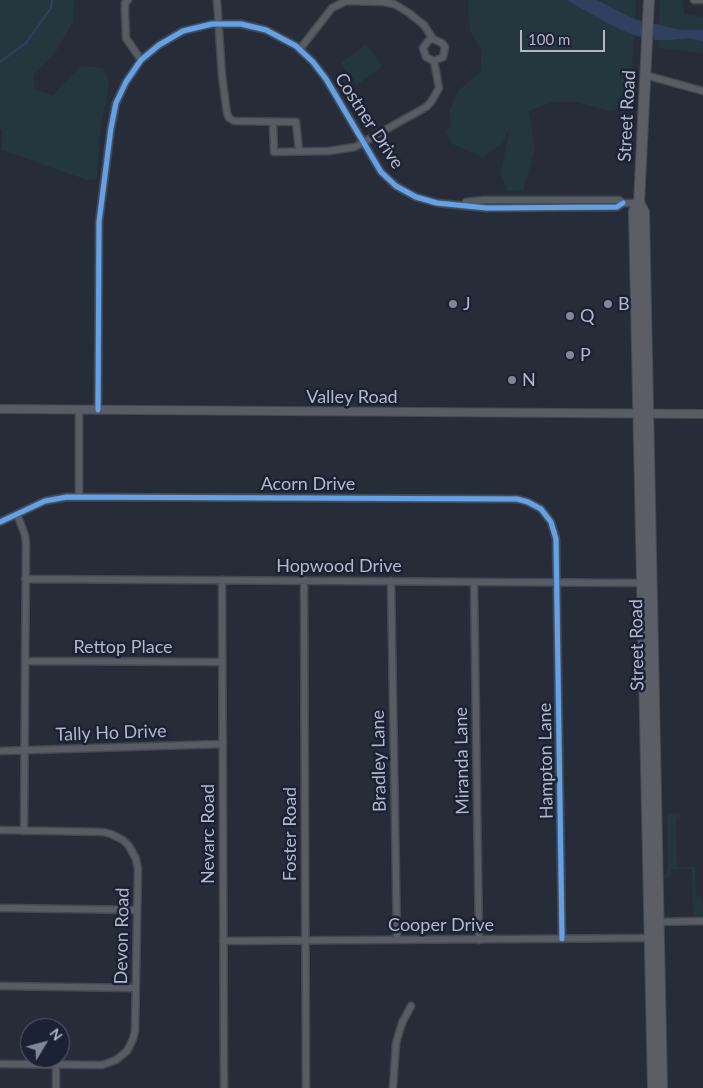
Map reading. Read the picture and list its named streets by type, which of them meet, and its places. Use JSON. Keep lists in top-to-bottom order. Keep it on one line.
{"streets":{"main road":["Street Road"],"street":["Costner Drive","Valley Road","Acorn Drive","Hopwood Drive","Rettop Place","Tally Ho Drive","Bradley Lane","Miranda Lane","Hampton Lane","Nevarc Road","Foster Road","Cooper Drive","Devon Road"]},"crossings":[["Street Road","Costner Drive"],["Street Road","Valley Road"],["Street Road","Hopwood Drive"],["Street Road","Cooper Drive"],["Costner Drive","Valley Road"],["Acorn Drive","Hopwood Drive"],["Acorn Drive","Hampton Lane"],["Hopwood Drive","Bradley Lane"],["Hopwood Drive","Miranda Lane"],["Hopwood Drive","Hampton Lane"],["Hopwood Drive","Nevarc Road"],["Hopwood Drive","Foster Road"],["Rettop Place","Nevarc Road"],["Tally Ho Drive","Nevarc Road"],["Bradley Lane","Cooper Drive"],["Miranda Lane","Cooper Drive"],["Hampton Lane","Cooper Drive"],["Nevarc Road","Cooper Drive"],["Foster Road","Cooper Drive"]],"places":["J","B","Q","P","N"],"scale_bar":"100 m","north":"top right"}
